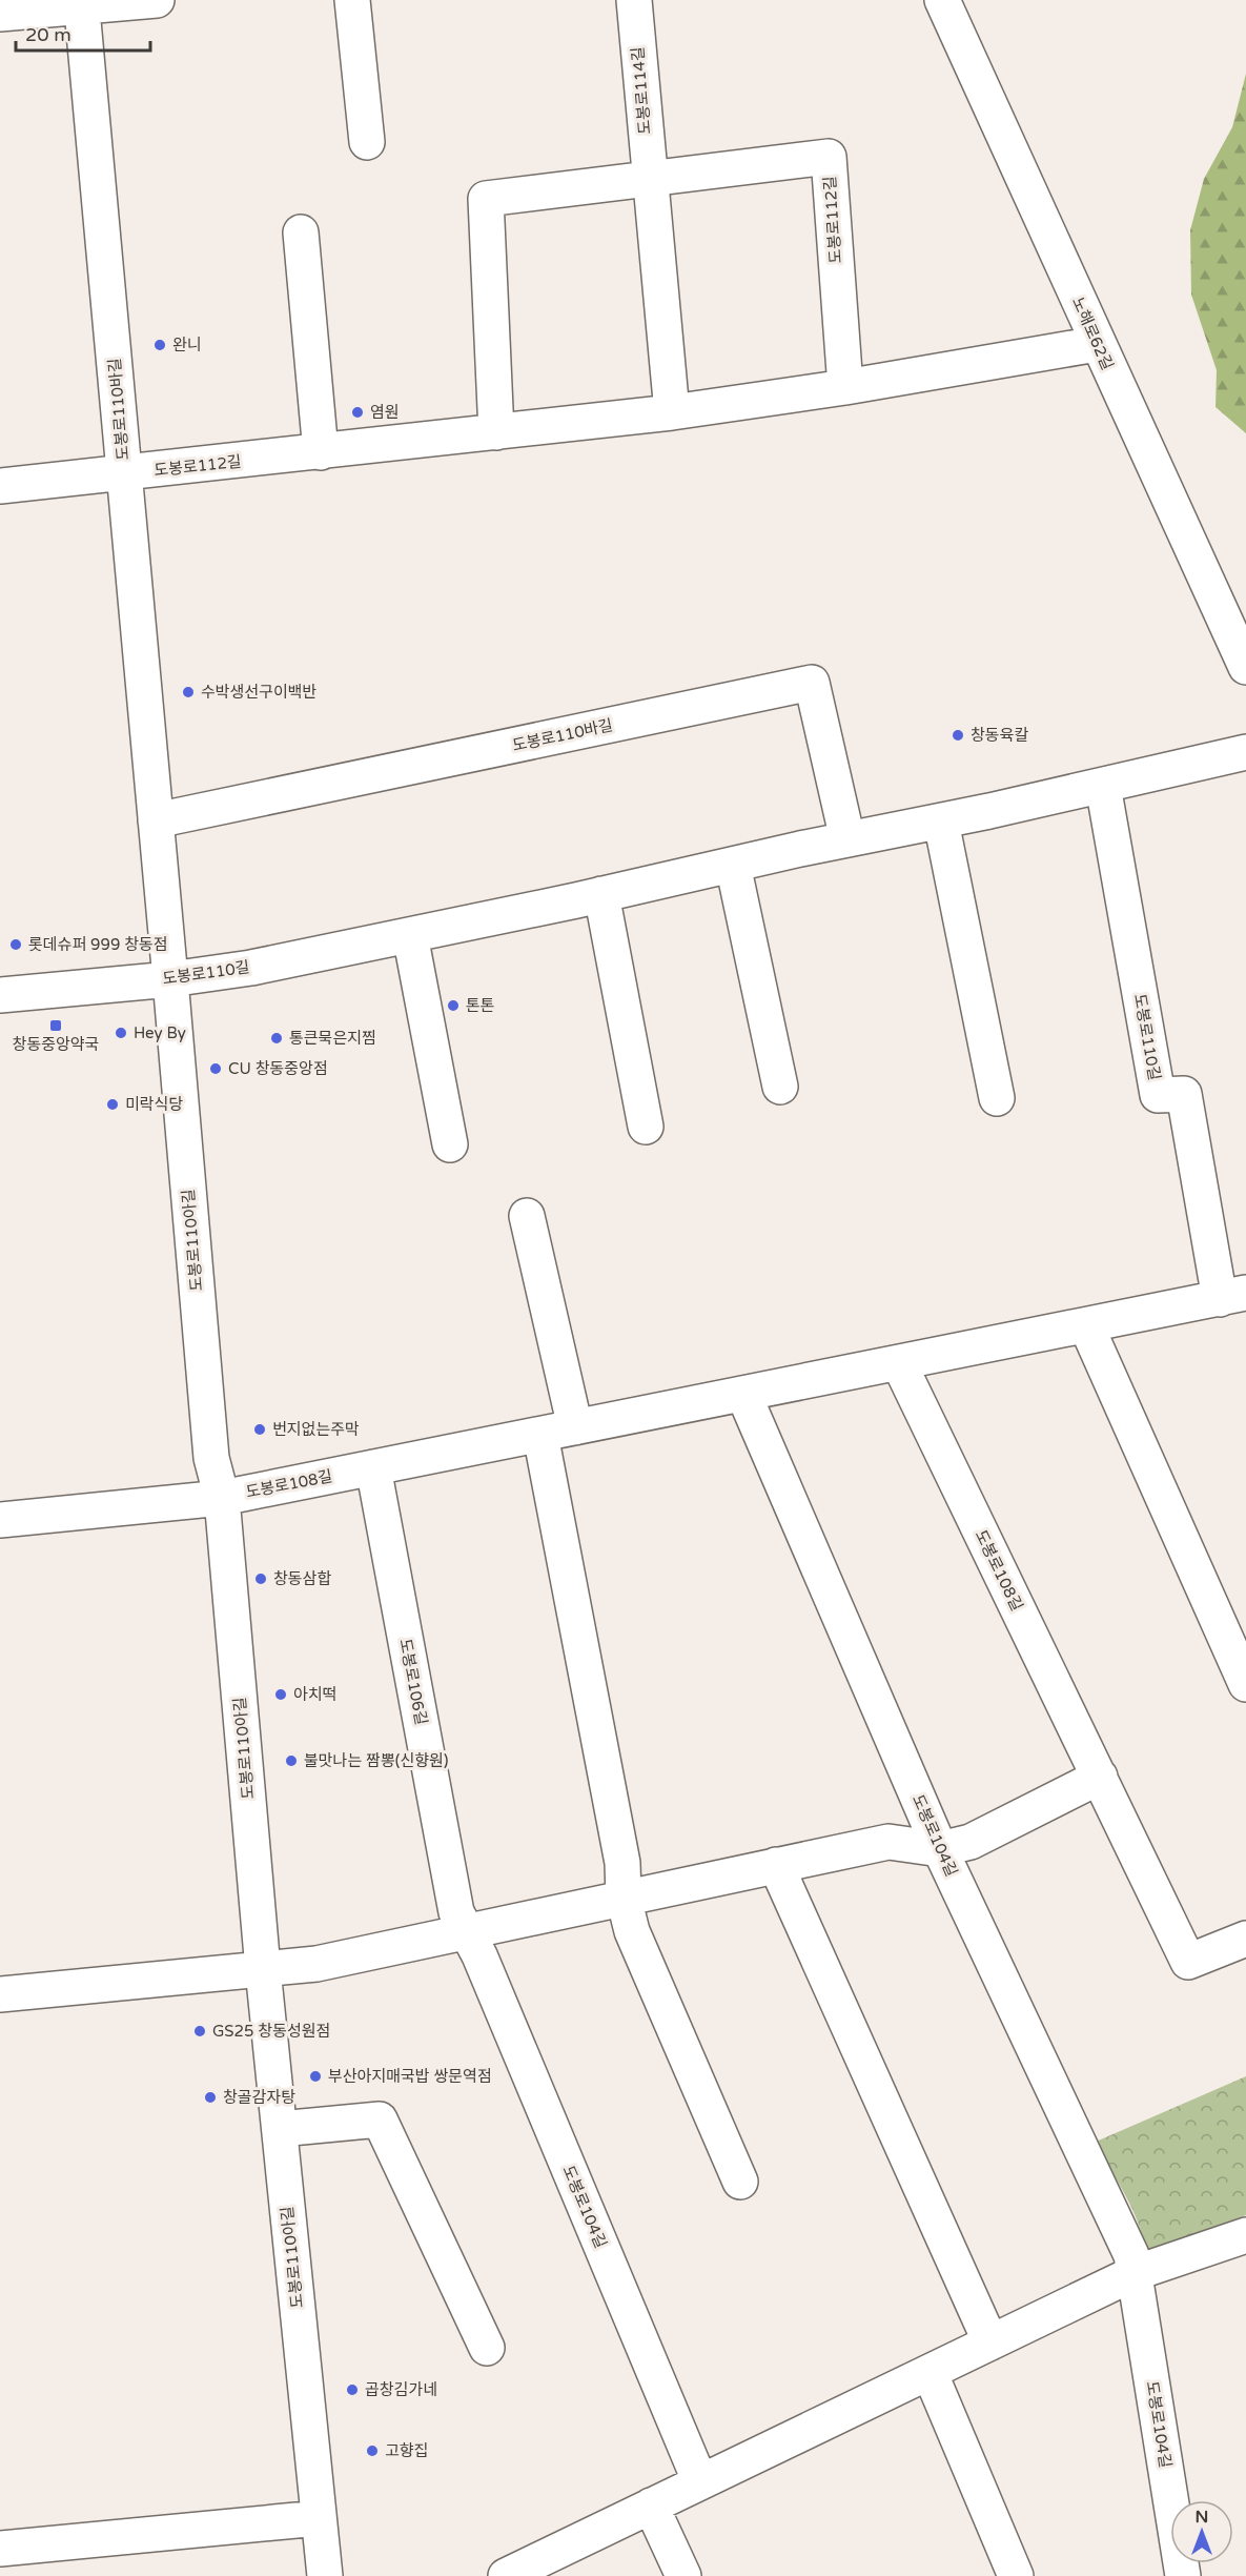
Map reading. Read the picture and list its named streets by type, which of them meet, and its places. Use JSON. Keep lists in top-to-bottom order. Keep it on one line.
{"streets":{"street":["도봉로114길","도봉로112길","노해로62길","도봉로110바길","도봉로110길","도봉로110아길","도봉로108길","도봉로106길","도봉로104길"]},"crossings":[["도봉로114길","도봉로112길"],["도봉로112길","노해로62길"],["도봉로112길","도봉로110바길"],["도봉로110바길","도봉로110길"],["도봉로110바길","도봉로110아길"],["도봉로110길","도봉로110아길"],["도봉로110길","도봉로108길"],["도봉로110아길","도봉로108길"],["도봉로108길","도봉로106길"],["도봉로108길","도봉로104길"],["도봉로106길","도봉로104길"]],"places":{"other":["완니","염원","수박생선구이백반","창동육칼","롯데슈퍼 999 창동점","톤톤","Hey By","통큰묵은지찜","CU 창동중앙점","미락식당","번지없는주막","창동삼합","아치떡","불맛나는 짬뽕(신향원)","GS25 창동성원점","부산아지매국밥 쌍문역점","창골감자탕","곱창김가네","고향집"],"transit":["창동중앙약국"]},"scale_bar":"20 m","north":"top"}
